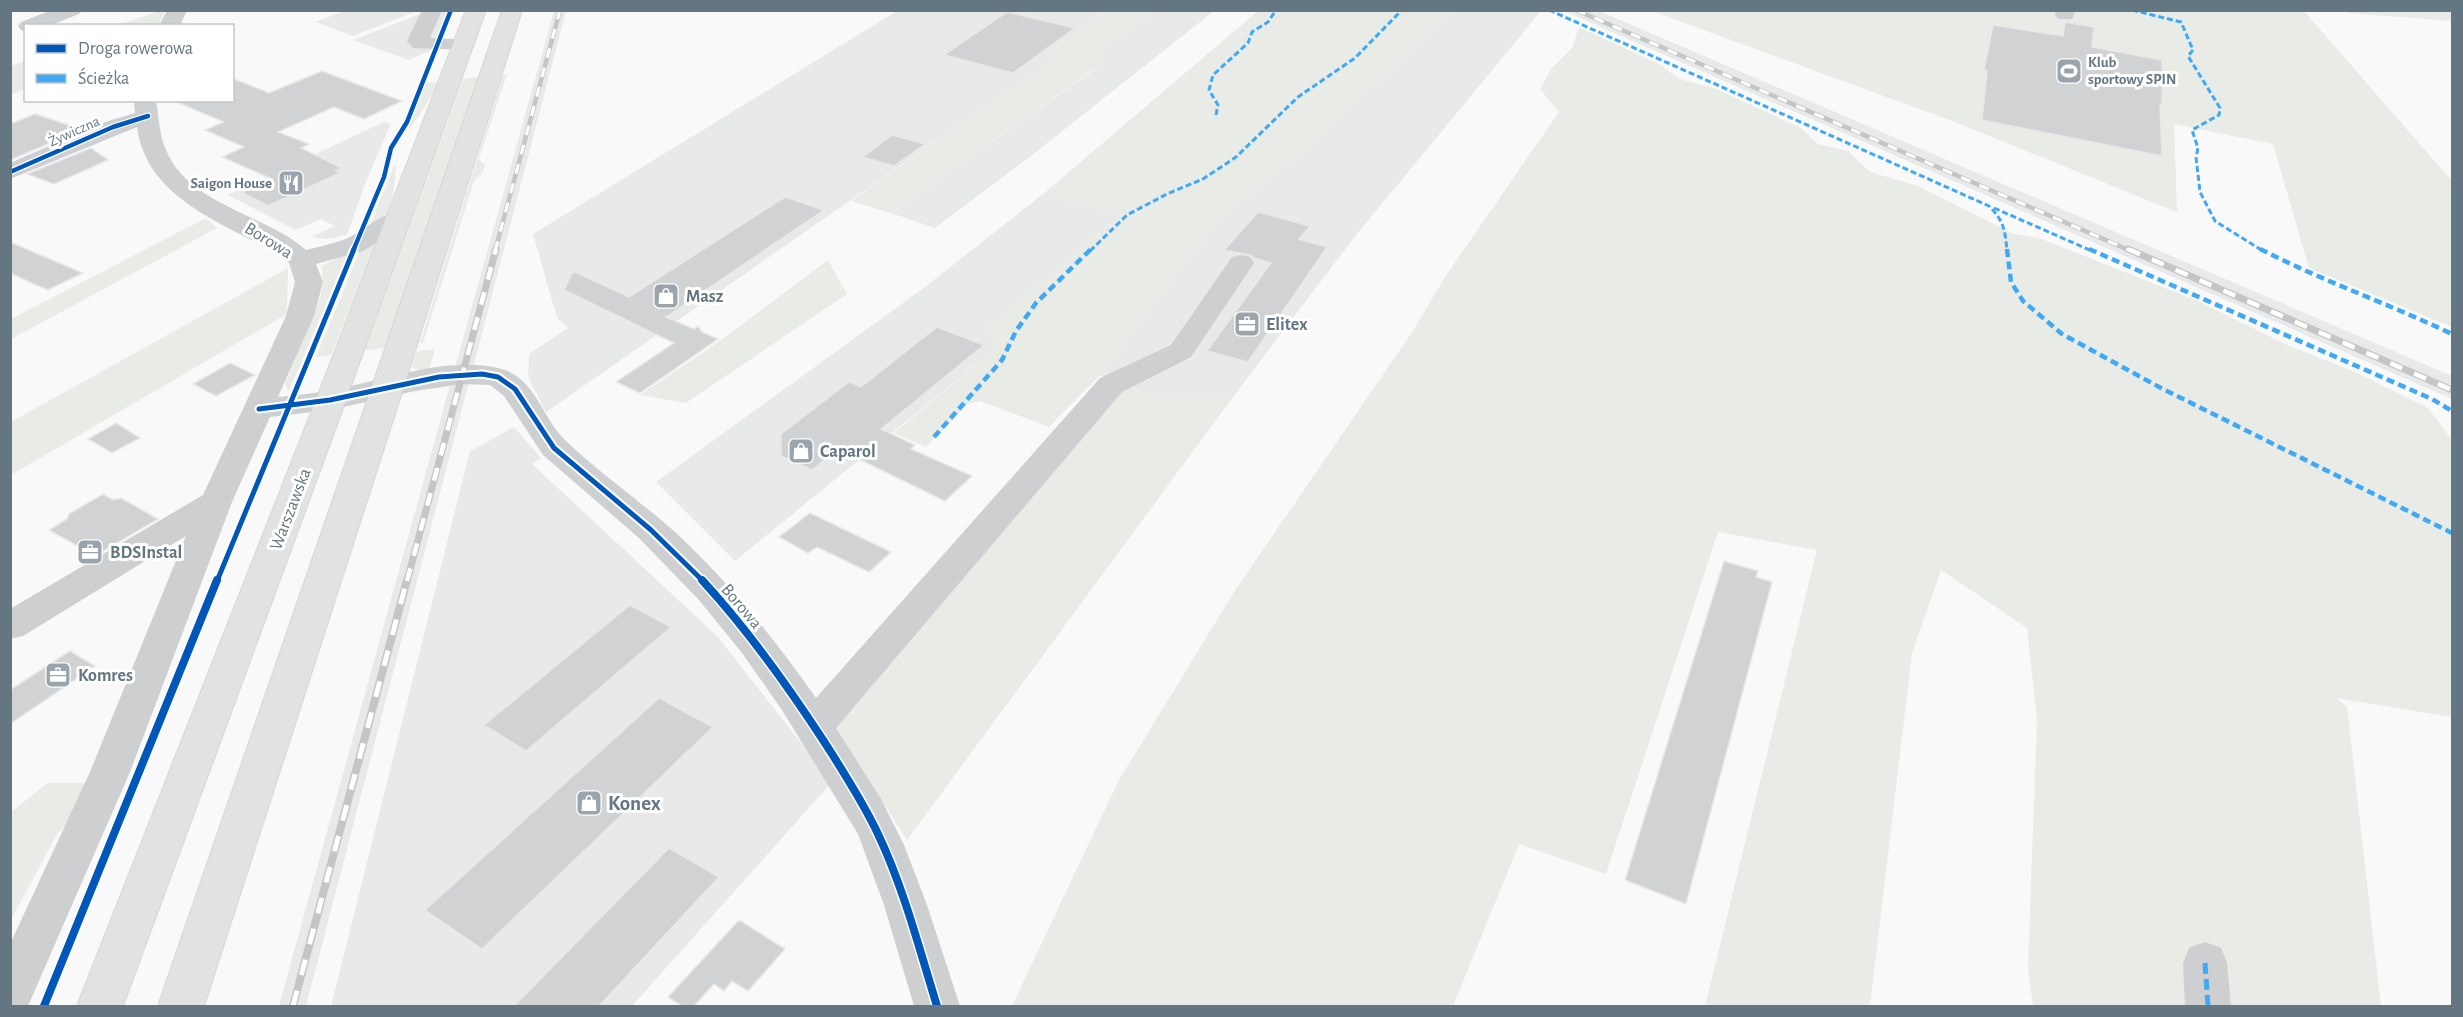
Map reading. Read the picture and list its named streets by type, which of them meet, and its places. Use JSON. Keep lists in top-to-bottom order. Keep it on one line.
{"streets":{"main road":["Warszawska"],"street":["Żywiczna","Borowa"]},"crossings":[["Żywiczna","Borowa"],["Borowa","Warszawska"]],"places":{"sports":["Klub sportowy SPIN"],"restaurant":["Saigon House"],"shop":["Masz","Caparol","Konex"],"office":["Elitex","BDSInstal","Komres"]},"legend":["Droga rowerowa","Ścieżka"]}
